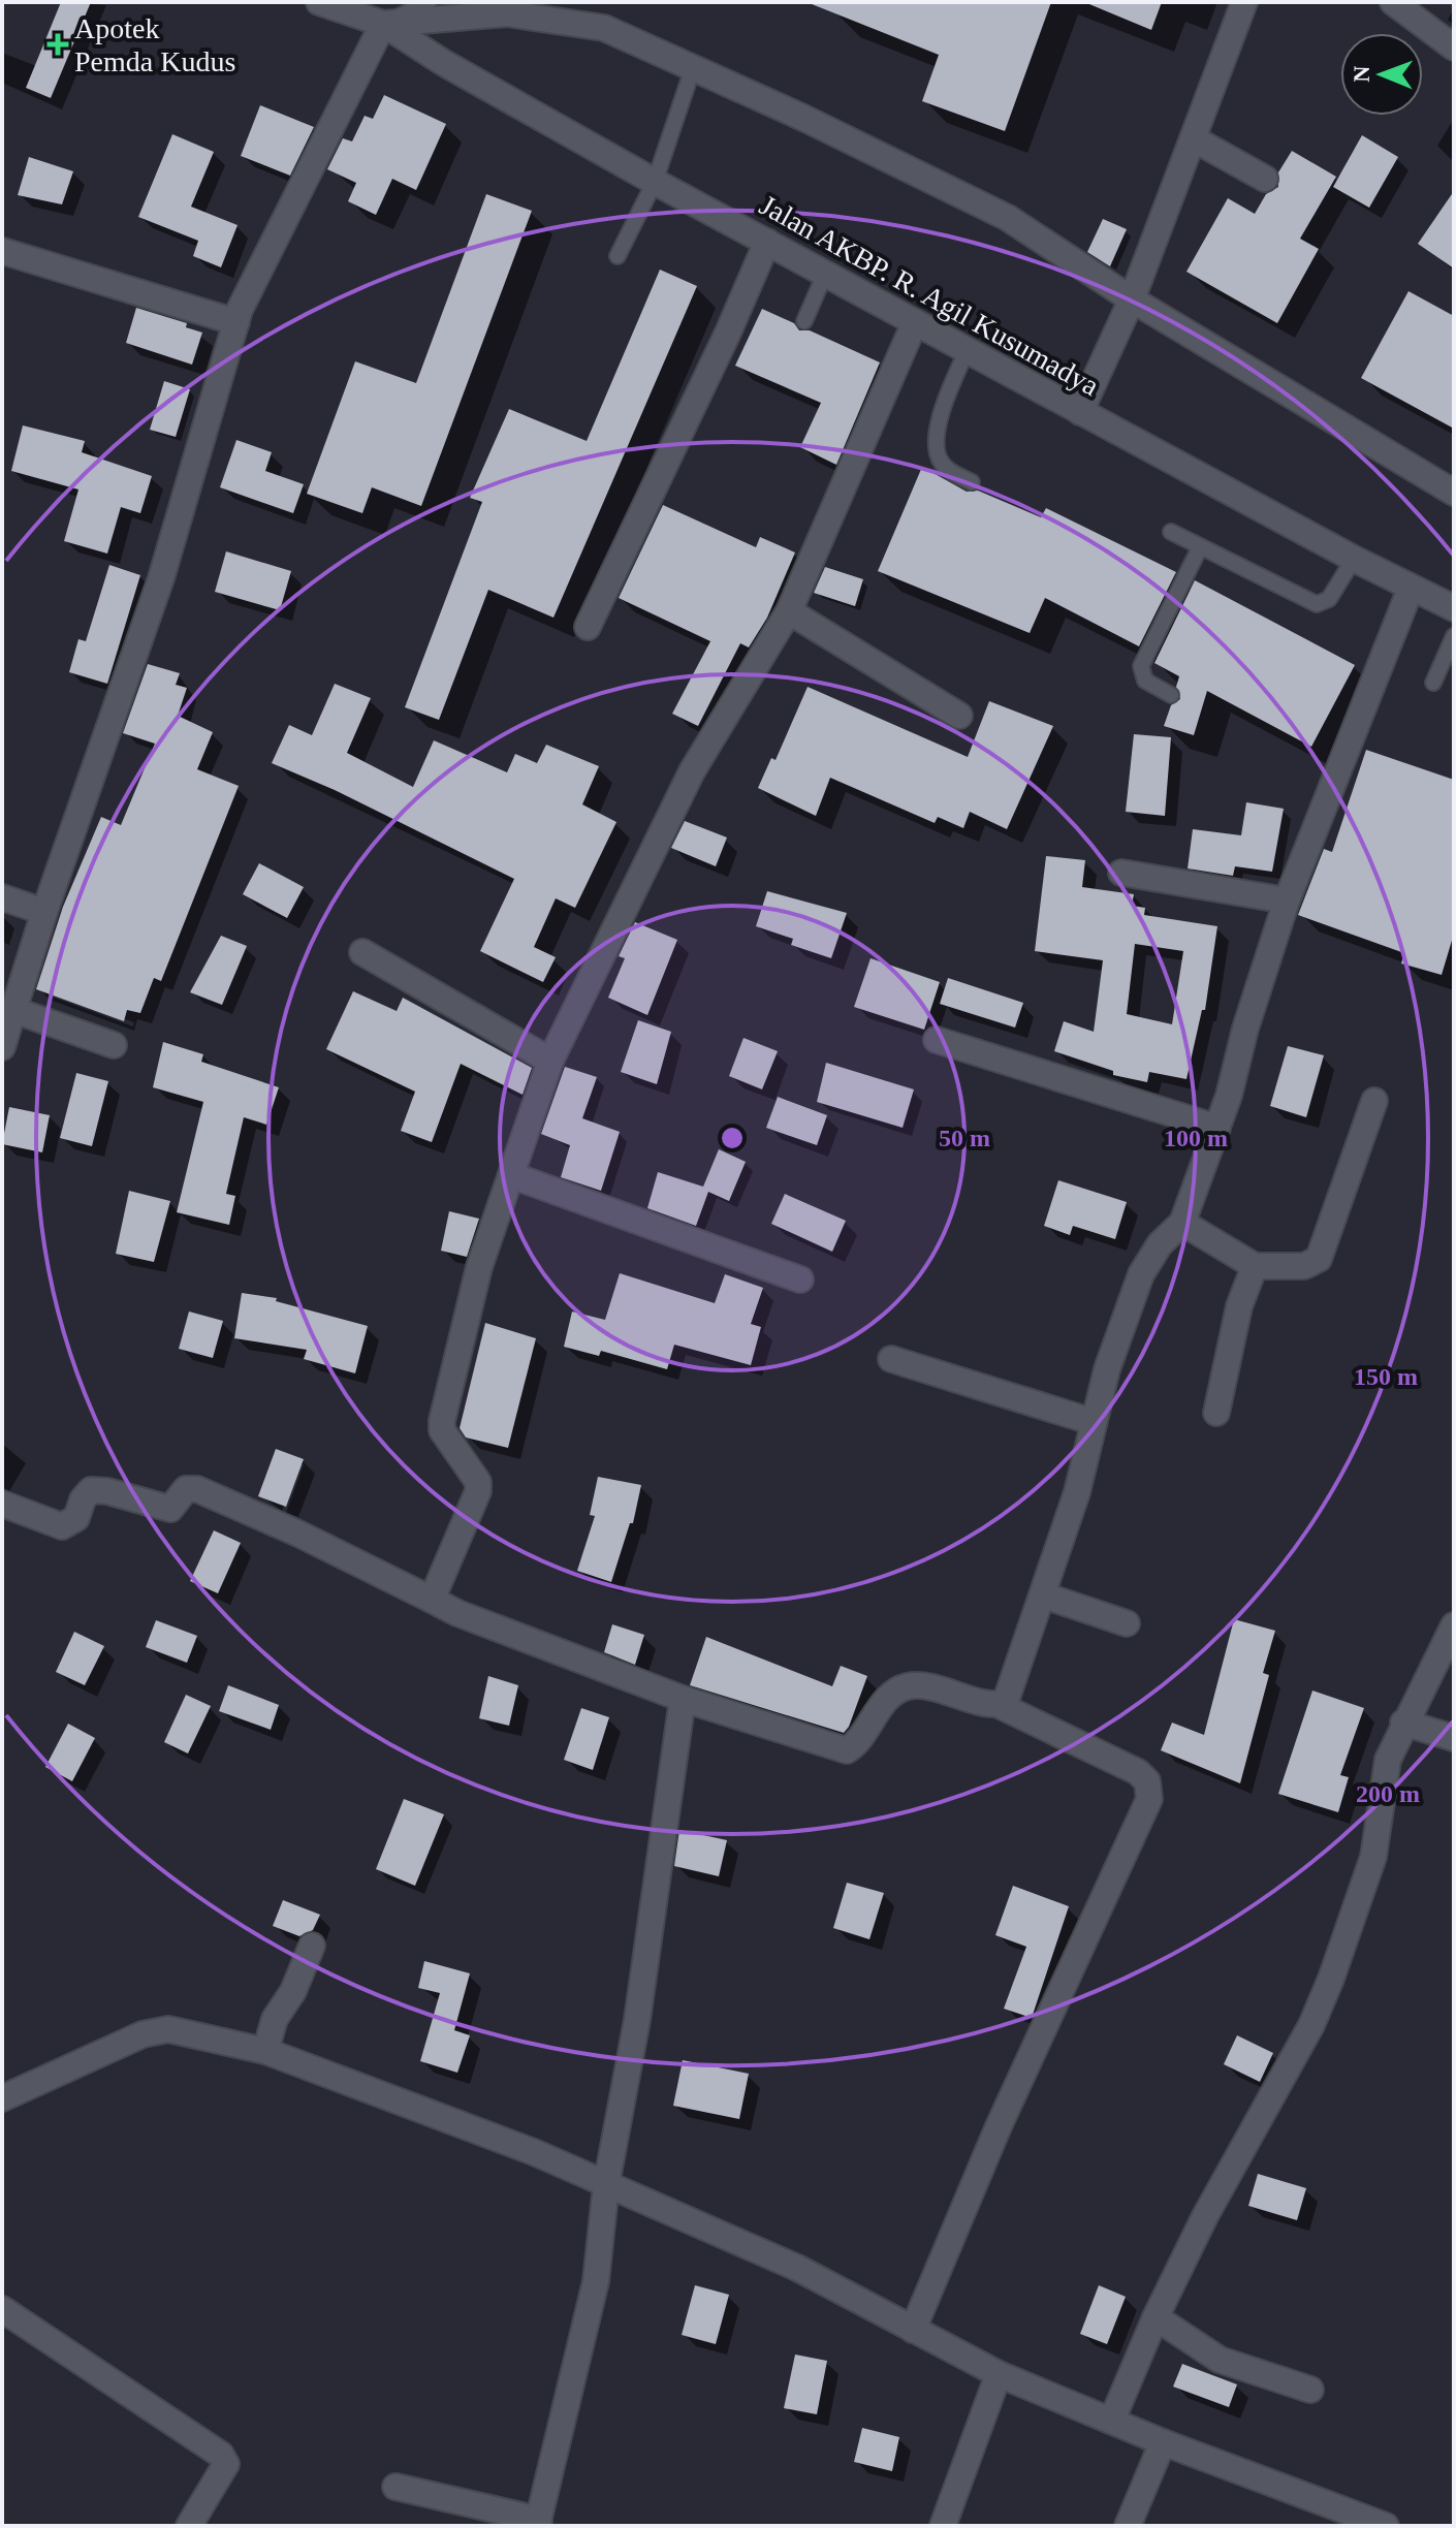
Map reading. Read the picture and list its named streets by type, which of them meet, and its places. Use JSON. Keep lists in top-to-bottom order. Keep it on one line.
{"streets":{"street":["Jalan AKBP. R. Agil Kusumadya"]},"places":{"health":["Apotek Pemda Kudus"]},"north":"left","rings":["50 m","100 m","150 m","200 m"]}
